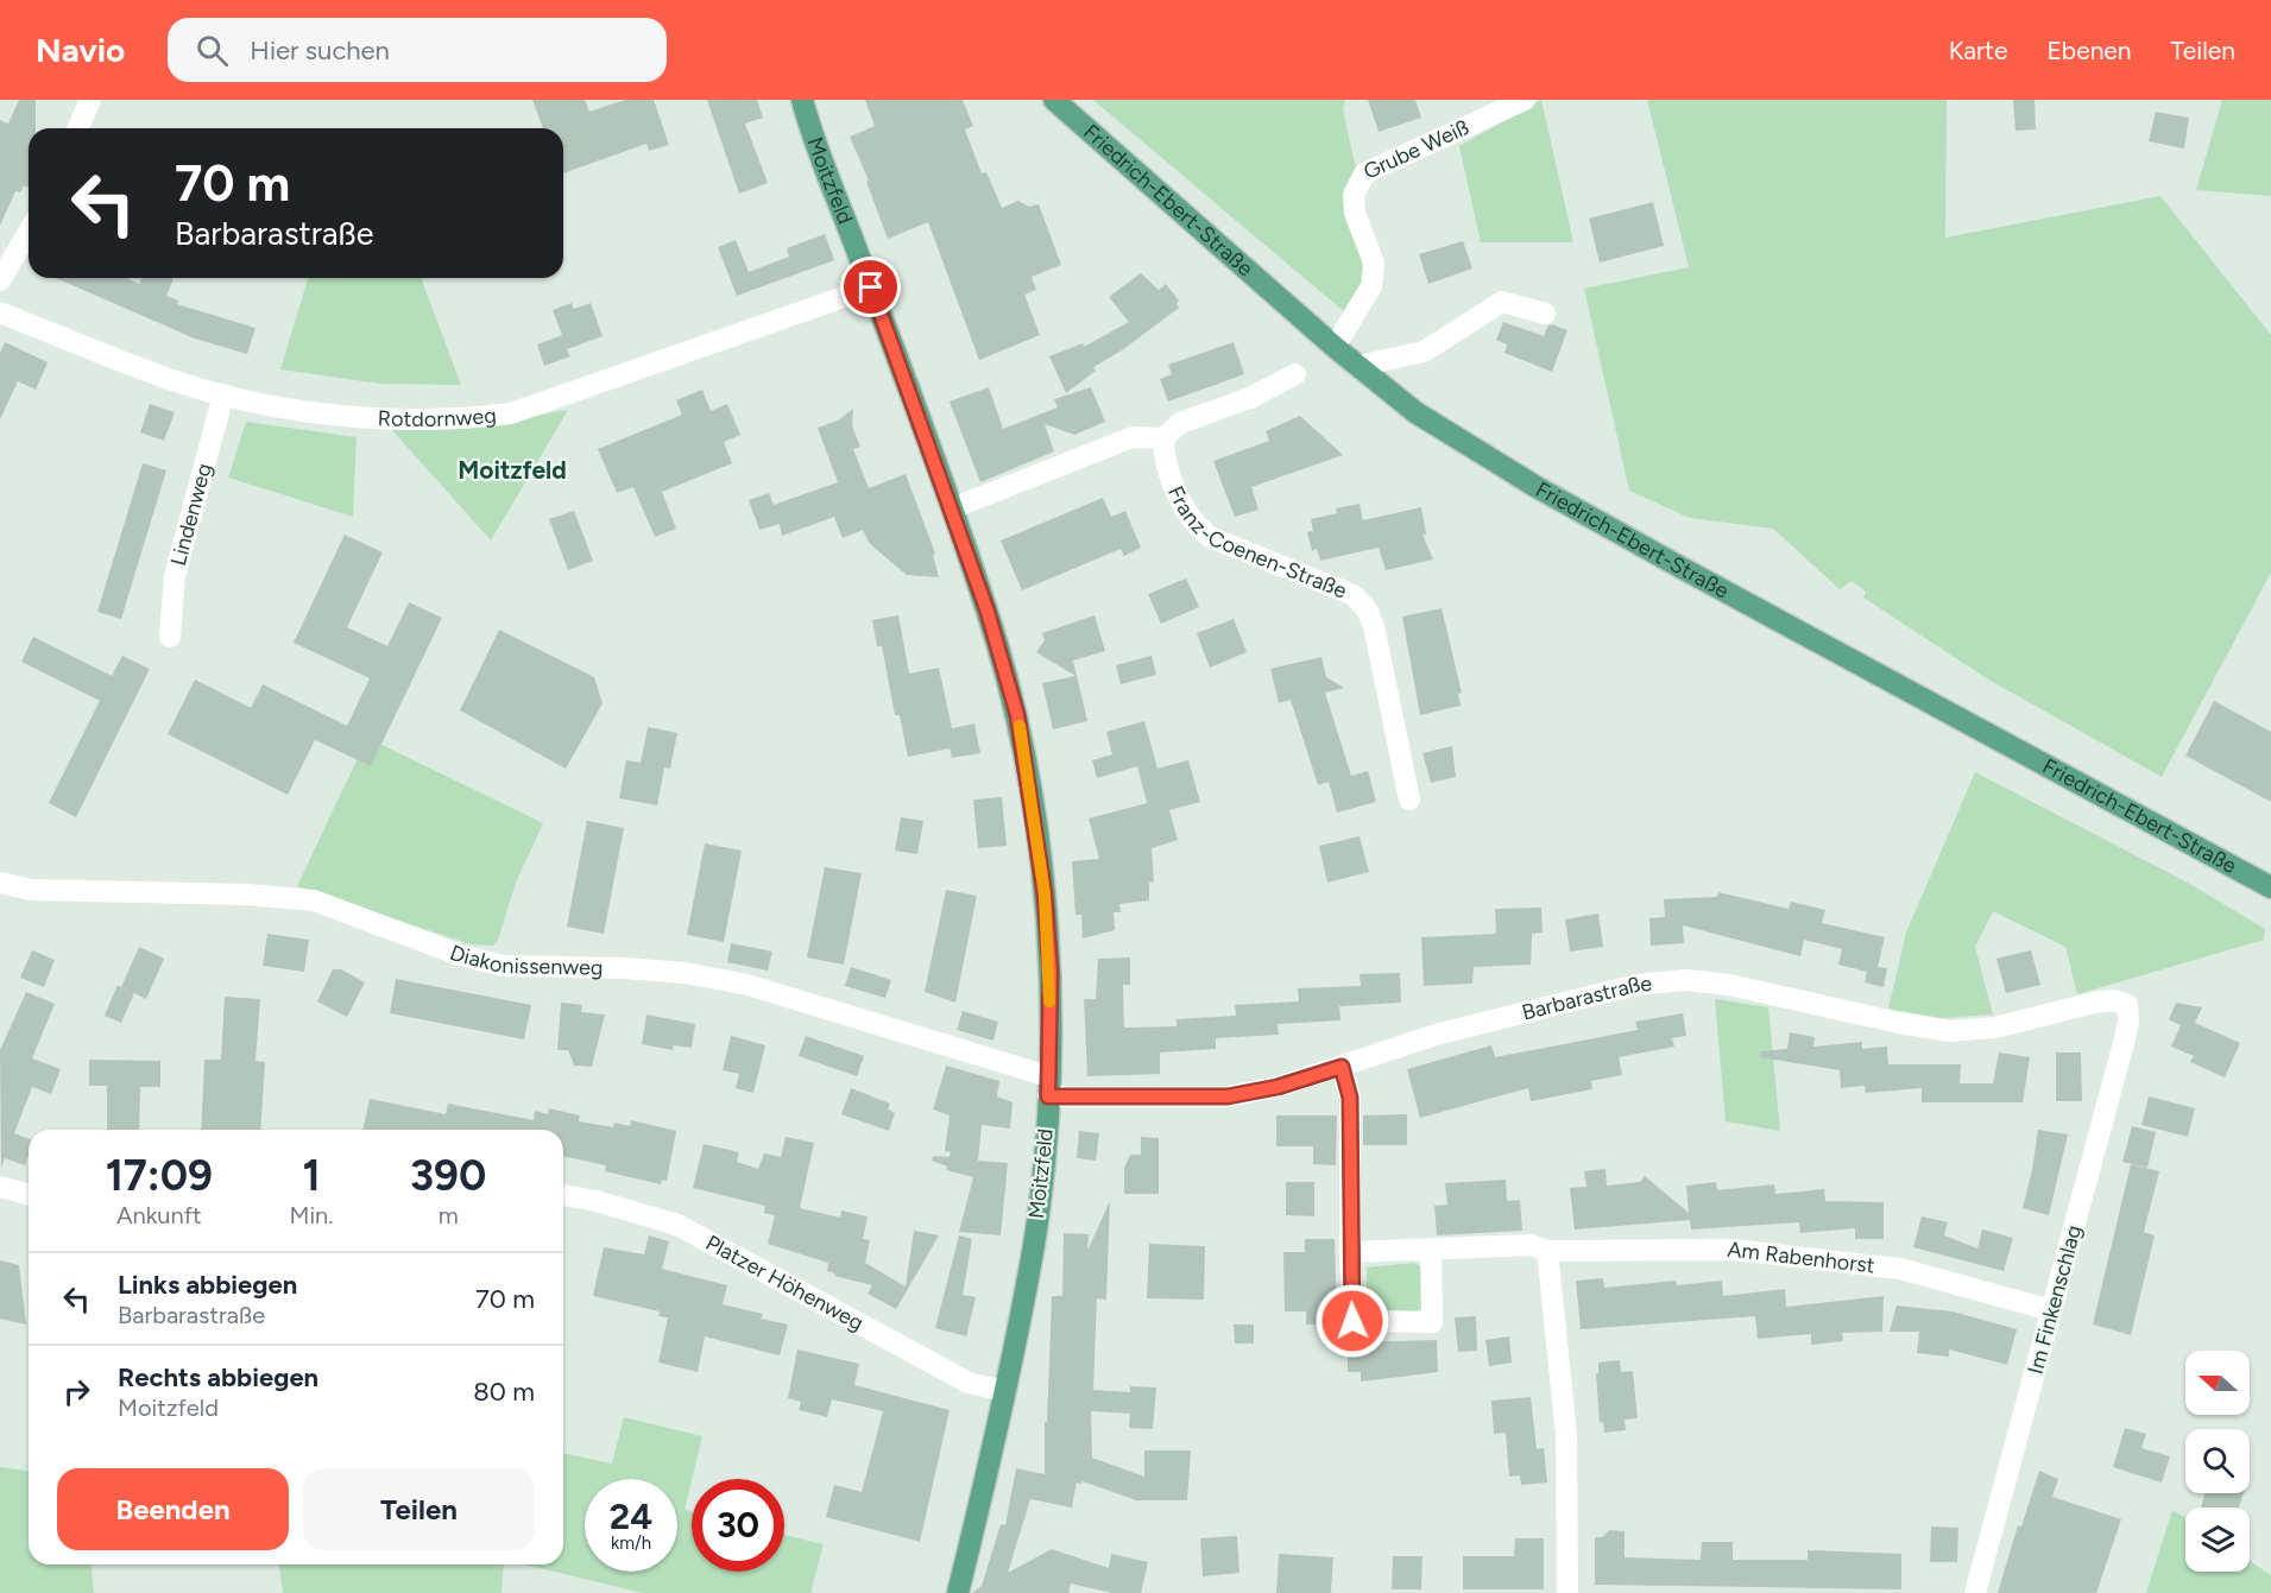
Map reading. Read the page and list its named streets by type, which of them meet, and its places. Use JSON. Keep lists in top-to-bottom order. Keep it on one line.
{"streets":{"main road":["Moitzfeld","Friedrich-Ebert-Straße"],"street":["Grube Weiß","Rotdornweg","Lindenweg","Franz-Coenen-Straße","Diakonissenweg","Barbarastraße","Am Rabenhorst","Platzer Höhenweg","Im Finkenschlag"]},"crossings":[["Grube Weiß","Friedrich-Ebert-Straße"],["Moitzfeld","Rotdornweg"],["Moitzfeld","Diakonissenweg"],["Moitzfeld","Barbarastraße"],["Moitzfeld","Platzer Höhenweg"],["Rotdornweg","Lindenweg"],["Diakonissenweg","Barbarastraße"],["Barbarastraße","Im Finkenschlag"],["Am Rabenhorst","Im Finkenschlag"]],"districts":["Moitzfeld"],"north":"left","page":{"header":"Navio","search":"Hier suchen","nav":["Karte","Ebenen","Teilen"],"turn":["70 m","Barbarastraße"],"eta":["17:09","Ankunft","1","Min.","390","m"],"list":[{"name":"Links abbiegen","note":"Barbarastraße","value":"70 m"},{"name":"Rechts abbiegen","note":"Moitzfeld","value":"80 m"}],"buttons":["Beenden","Teilen"],"speed":"24 km/h","limit":"30"}}
